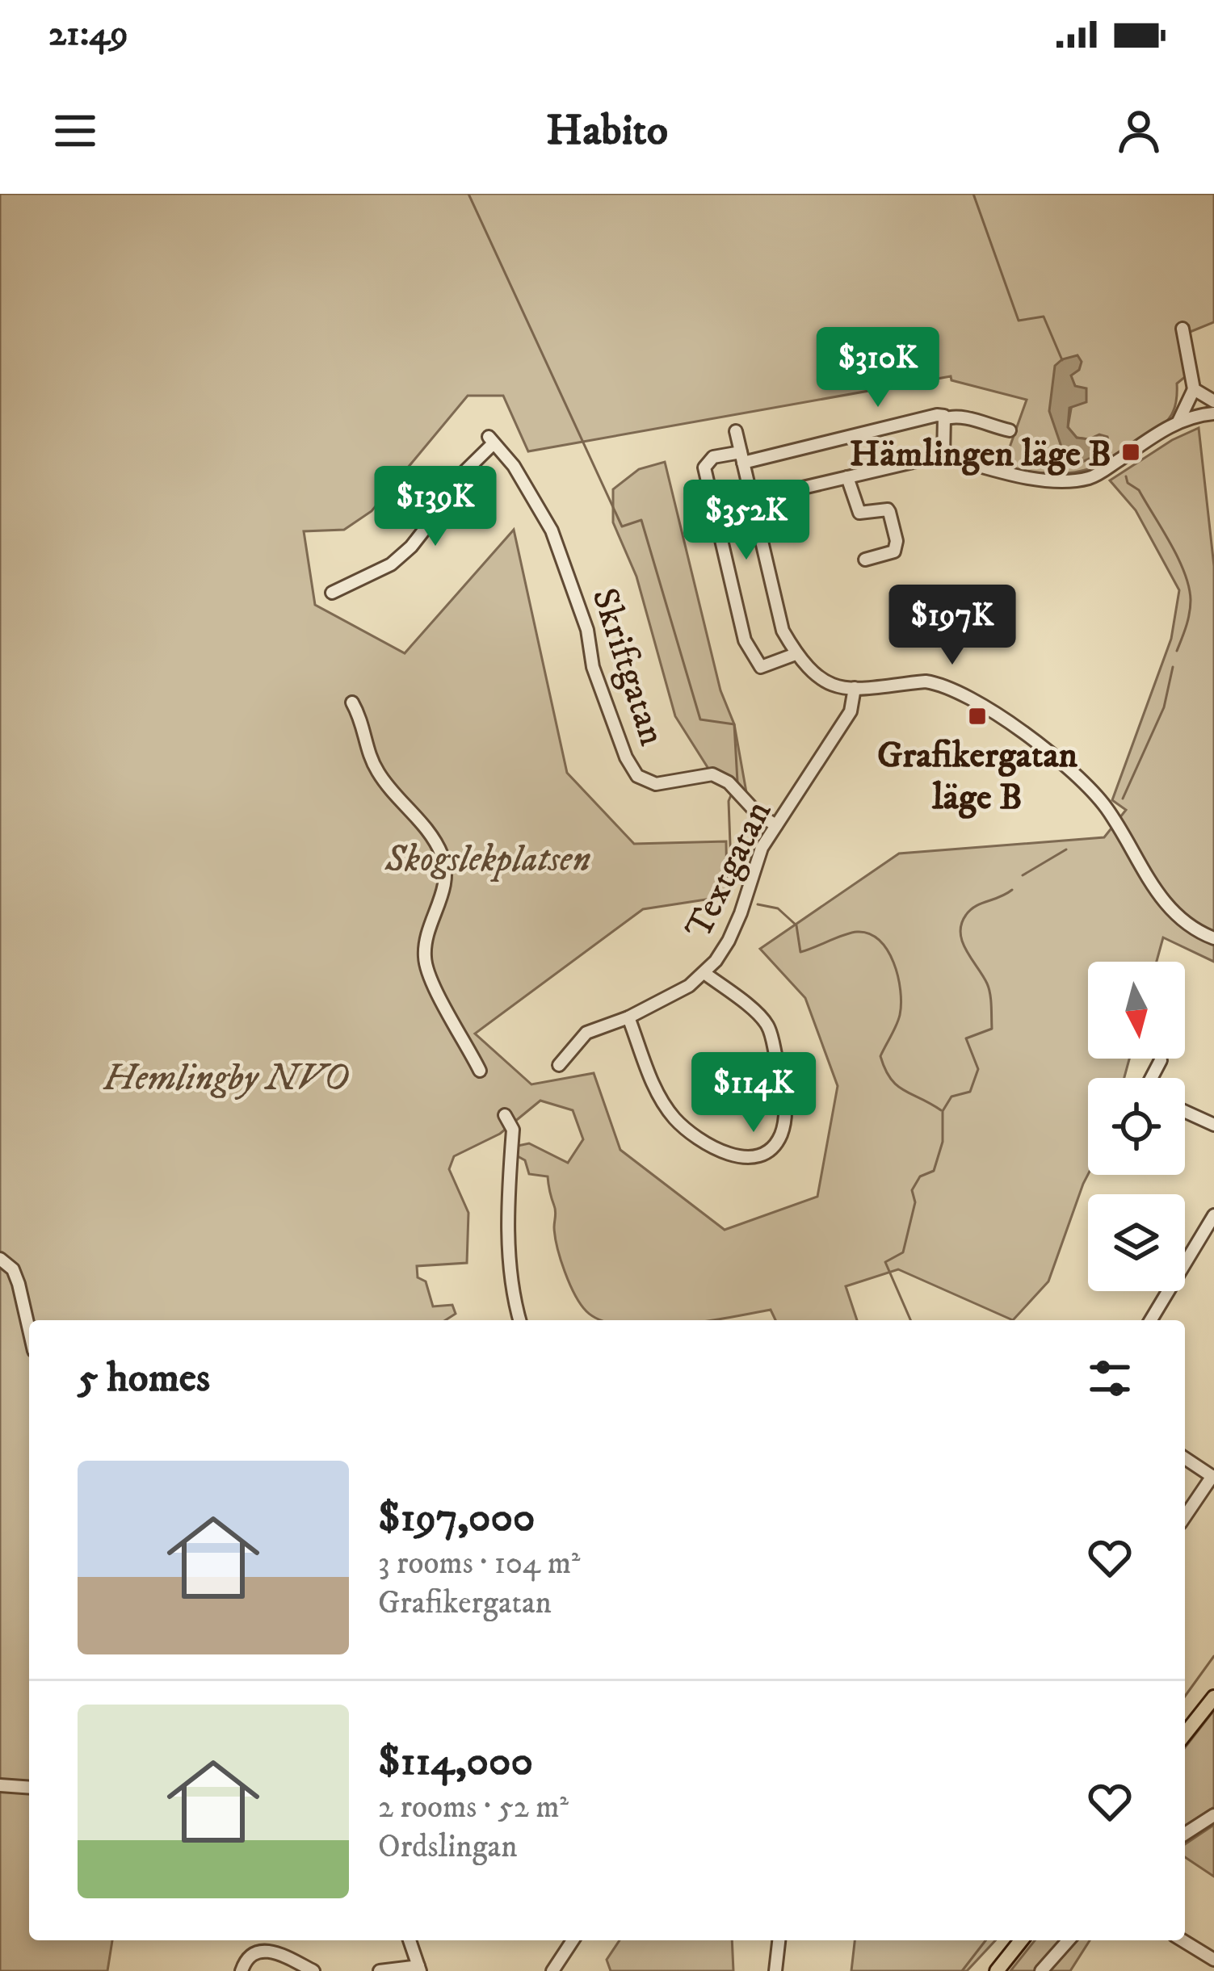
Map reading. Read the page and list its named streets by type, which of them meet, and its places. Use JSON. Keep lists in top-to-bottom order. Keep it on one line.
{"streets":{"street":["Skriftgatan","Textgatan"]},"crossings":[["Skriftgatan","Textgatan"]],"parks":["Skogslekplatsen","Hemlingby NVO"],"places":{"transit":["Hämlingen läge B","Grafikergatan läge B"]},"north":"bottom","page":{"status":"21:49","header":"Habito","price":["$310K","$139K","$352K","$197K","$114K"],"heading":"5 homes","list":[{"name":"$197,000","note":"3 rooms · 104 m² · Grafikergatan"},{"name":"$114,000","note":"2 rooms · 52 m² · Ordslingan"}]}}
